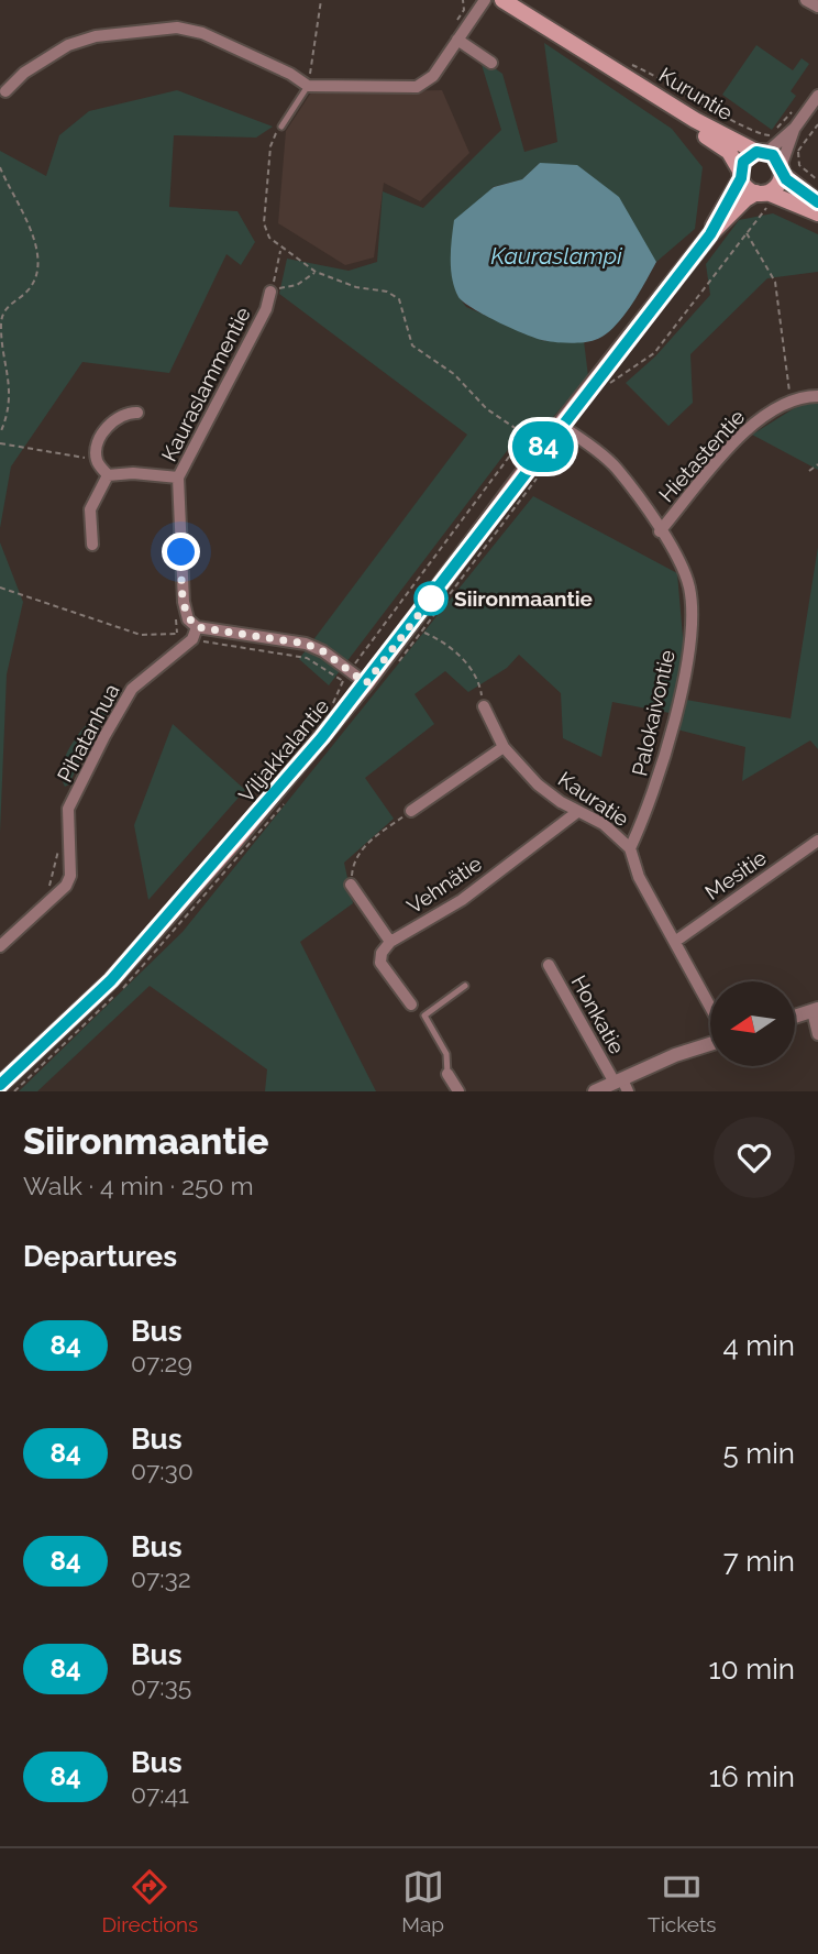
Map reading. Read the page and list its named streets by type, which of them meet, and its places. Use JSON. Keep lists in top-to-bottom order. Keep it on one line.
{"streets":{"main road":["Kuruntie","Viljakkalantie"],"street":["Kauraslammentie","Hietastentie","Palokaivontie","Pihatanhua","Kauratie","Mesitie","Vehnätie","Honkatie"]},"crossings":[["Kuruntie","Viljakkalantie"],["Kauraslammentie","Pihatanhua"],["Hietastentie","Palokaivontie"],["Palokaivontie","Viljakkalantie"],["Palokaivontie","Kauratie"],["Kauratie","Vehnätie"]],"water":["Kauraslampi"],"places":["Siironmaantie"],"lines":["bus line 84"],"north":"left","page":{"on_map":"84","heading":[["Siironmaantie","Walk · 4 min · 250 m"],"Departures"],"list":[{"mark":"84","name":"Bus","note":"07:29","value":"4 min"},{"mark":"84","name":"Bus","note":"07:30","value":"5 min"},{"mark":"84","name":"Bus","note":"07:32","value":"7 min"},{"mark":"84","name":"Bus","note":"07:35","value":"10 min"},{"mark":"84","name":"Bus","note":"07:41","value":"16 min"}],"tabs":["Directions","Map","Tickets"]}}
